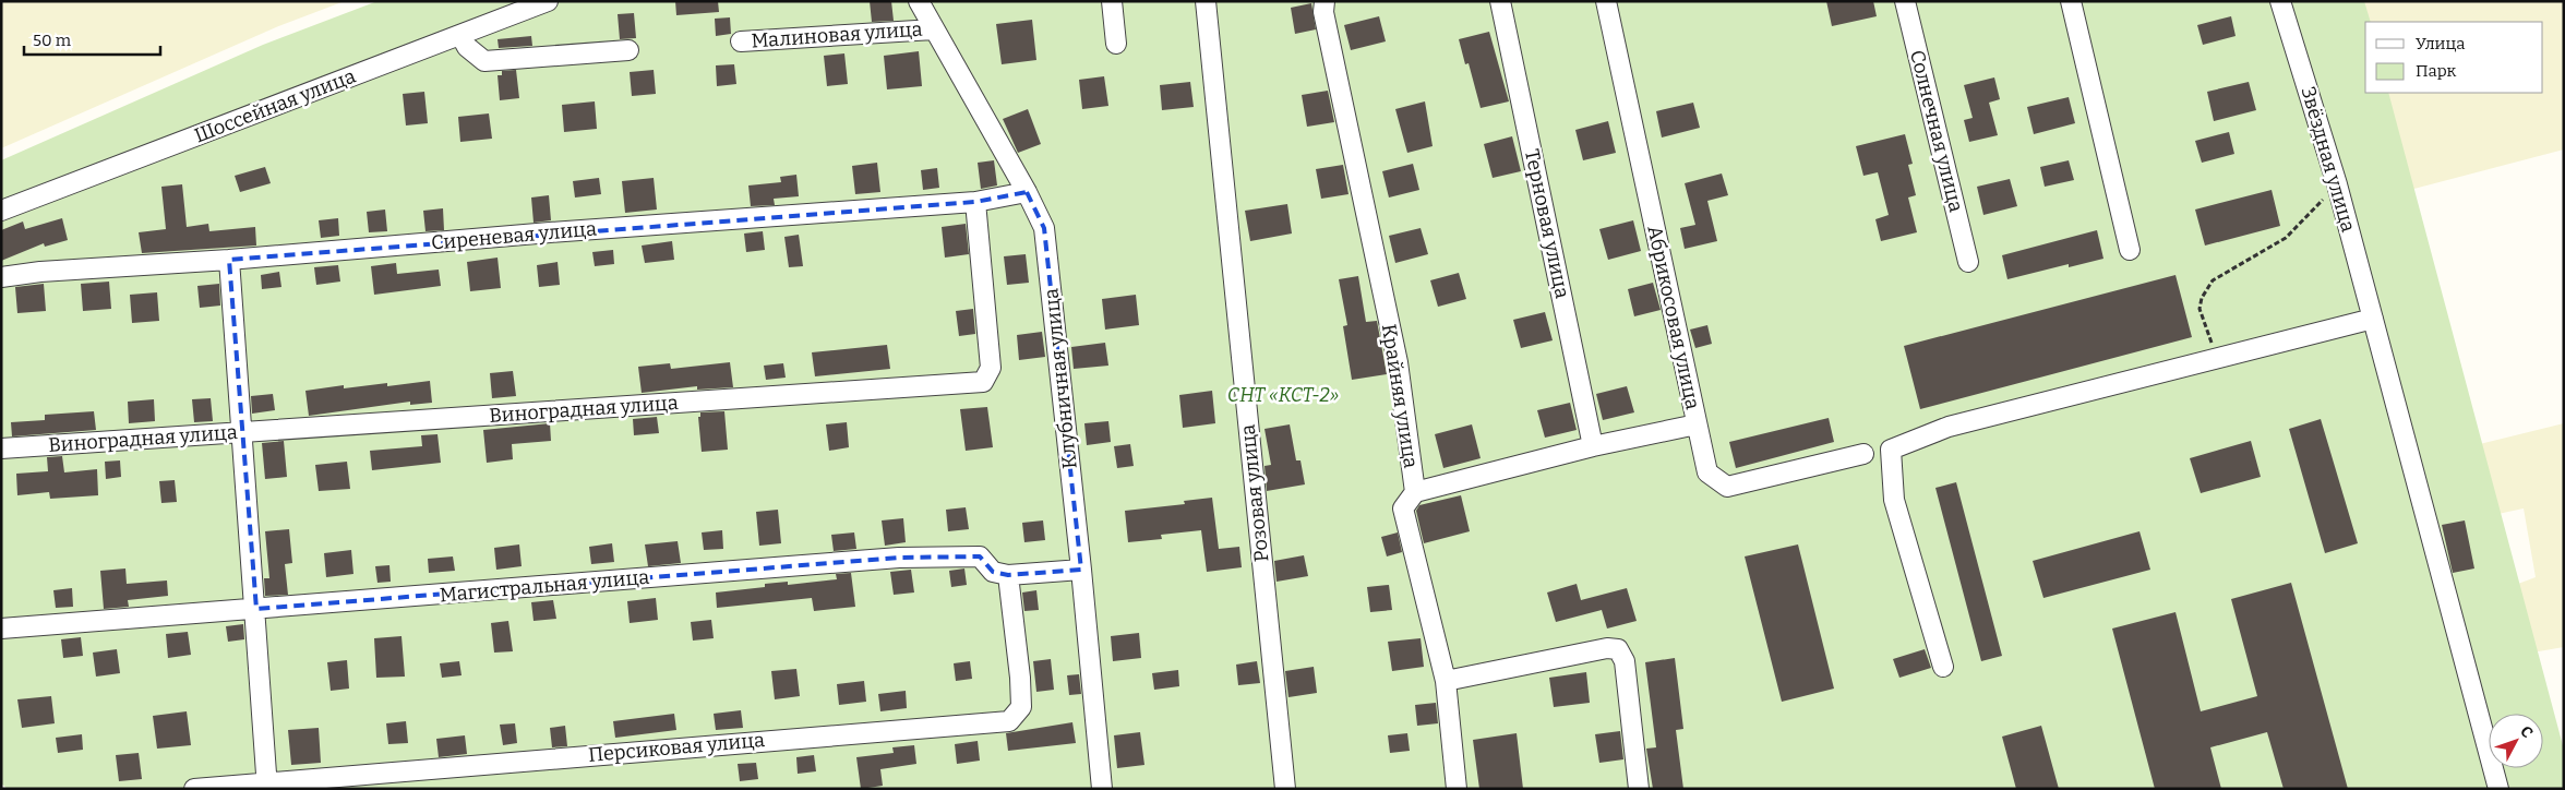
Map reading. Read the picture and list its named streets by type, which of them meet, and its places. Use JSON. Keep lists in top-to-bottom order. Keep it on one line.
{"streets":{"street":["Малиновая улица","Шоссейная улица","Солнечная улица","Звёздная улица","Терновая улица","Сиреневая улица","Абрикосовая улица","Клубничная улица","Крайняя улица","Виноградная улица","Розовая улица","Магистральная улица","Персиковая улица"]},"crossings":[["Малиновая улица","Клубничная улица"],["Сиреневая улица","Клубничная улица"],["Сиреневая улица","Виноградная улица"],["Магистральная улица","Персиковая улица"]],"parks":["СНТ «КСТ-2»"],"legend":["Улица","Парк"],"scale_bar":"50 m","north":"top right"}
